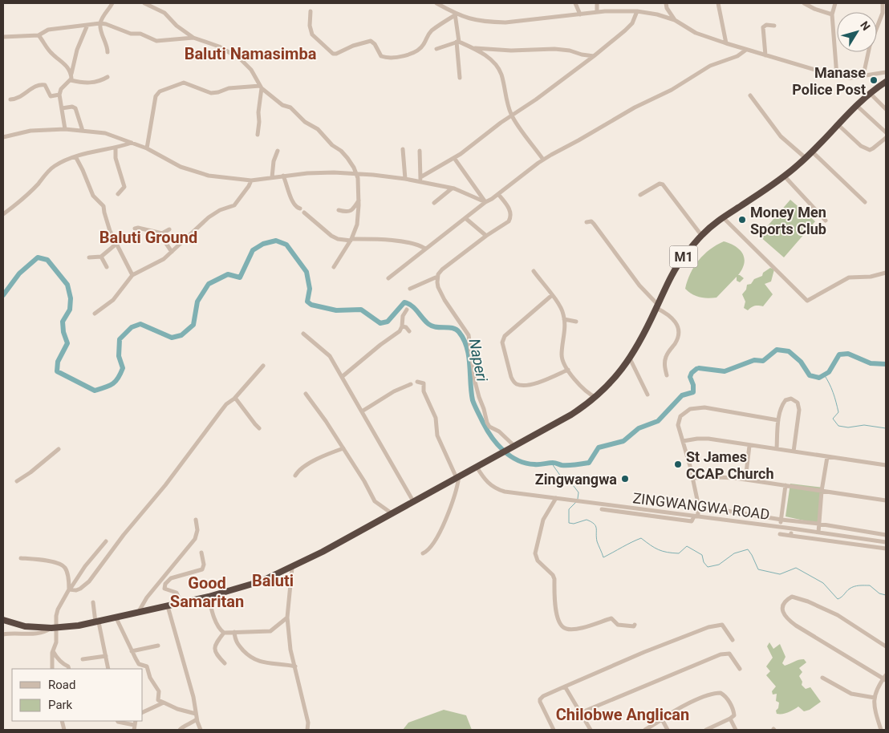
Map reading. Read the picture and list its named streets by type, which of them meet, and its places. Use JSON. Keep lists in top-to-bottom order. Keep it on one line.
{"streets":{"highway":["M1"],"street":["ZINGWANGWA ROAD"]},"crossings":[["M1","ZINGWANGWA ROAD"]],"districts":["Baluti Namasimba","Baluti Ground","Baluti","Good Samaritan","Chilobwe Anglican"],"water":["Naperi"],"places":["Manase Police Post","Money Men Sports Club","St James CCAP Church","Zingwangwa"],"legend":["Road","Park"],"north":"top right"}
